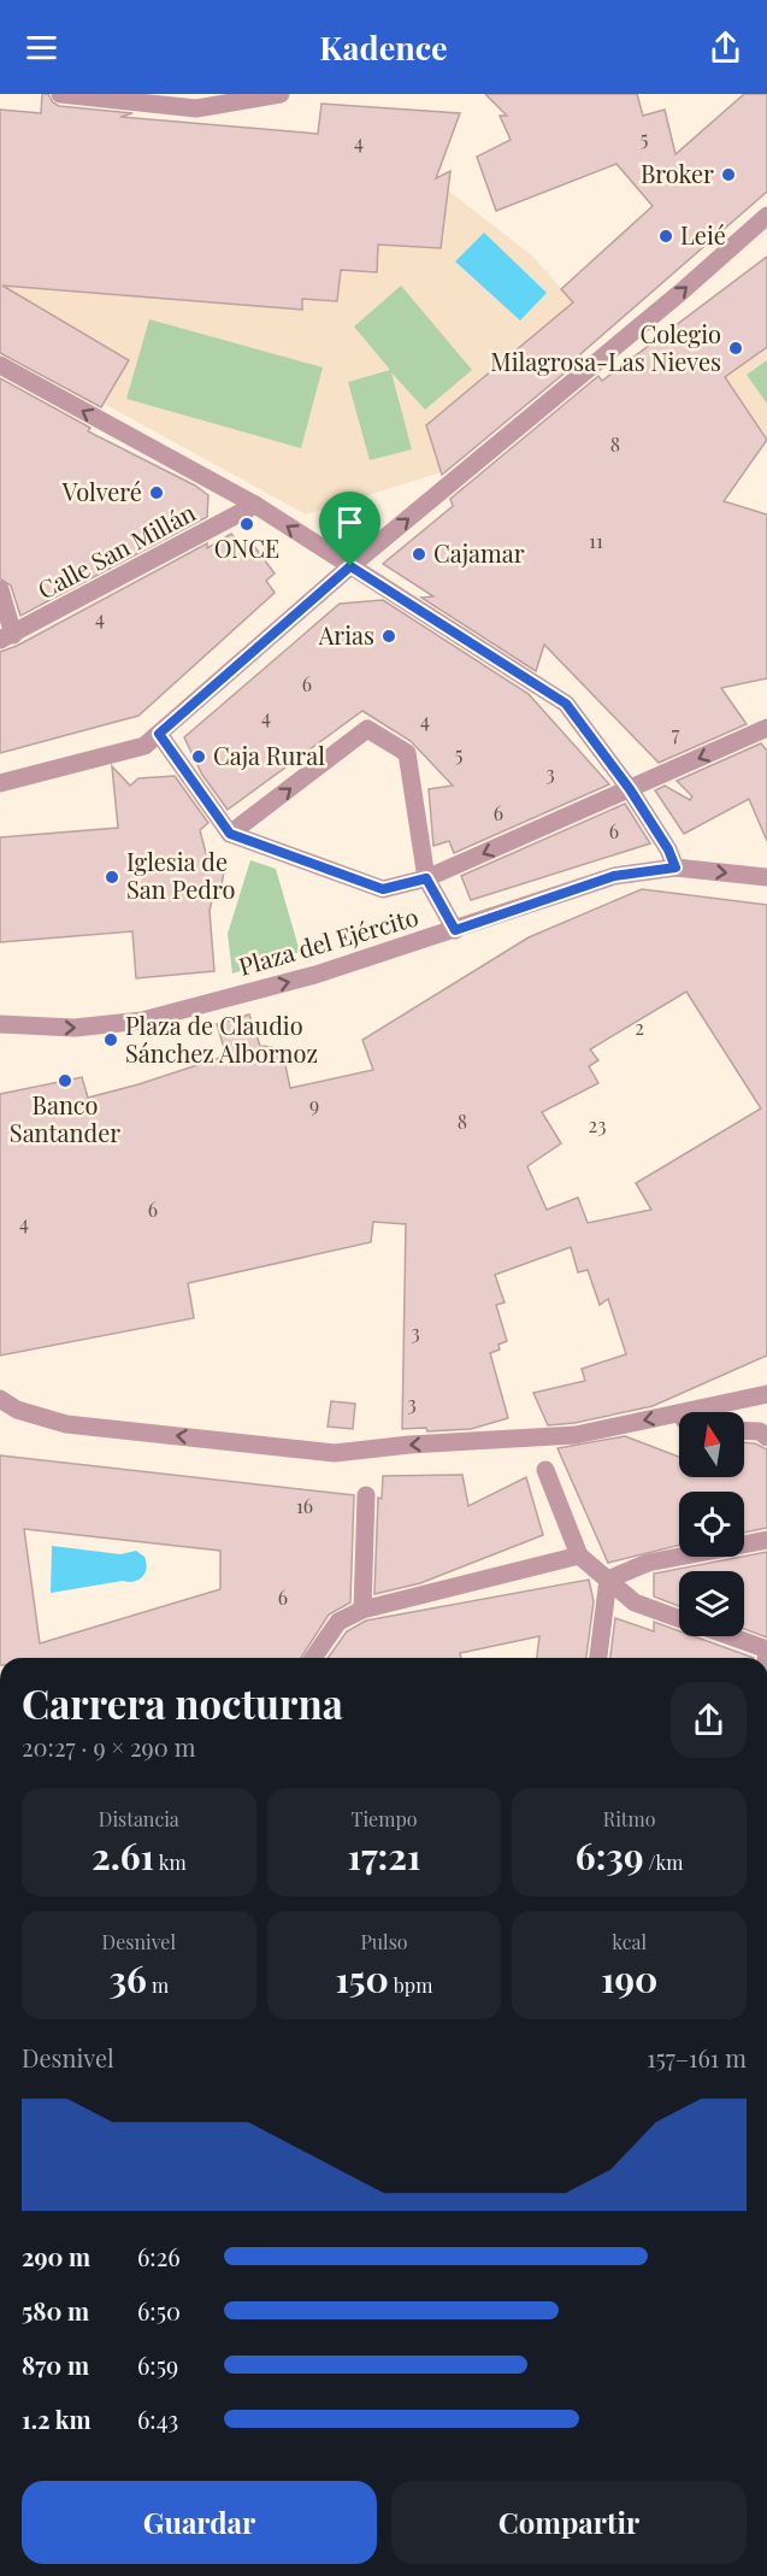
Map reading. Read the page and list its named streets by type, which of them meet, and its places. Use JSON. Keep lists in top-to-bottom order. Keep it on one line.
{"streets":{"street":["Calle San Millán","Plaza del Ejército"]},"places":["Broker","Leié","Colegio Milagrosa-Las Nieves","Volveré","ONCE","Cajamar","Arias","Caja Rural","Iglesia de San Pedro","Plaza de Claudio Sánchez Albornoz","Banco Santander"],"house_numbers":["5","4","8","11","4","6","4","4","7","5","3","6","6","2","9","8","23","6","4","3","3","16","6"],"north":"top","page":{"header":"Kadence","heading":["Carrera nocturna","20:27 · 9 × 290 m"],"stats":[["Distancia","2.61 km"],["Tiempo","17:21"],["Ritmo","6:39 /km"],["Desnivel","36 m"],["Pulso","150 bpm"],["kcal","190"]],"chart":["Desnivel","157–161 m"],"list":[{"name":"290 m","note":"6:26"},{"name":"580 m","note":"6:50"},{"name":"870 m","note":"6:59"},{"name":"1.2 km","note":"6:43"}],"buttons":["Guardar","Compartir"]}}
